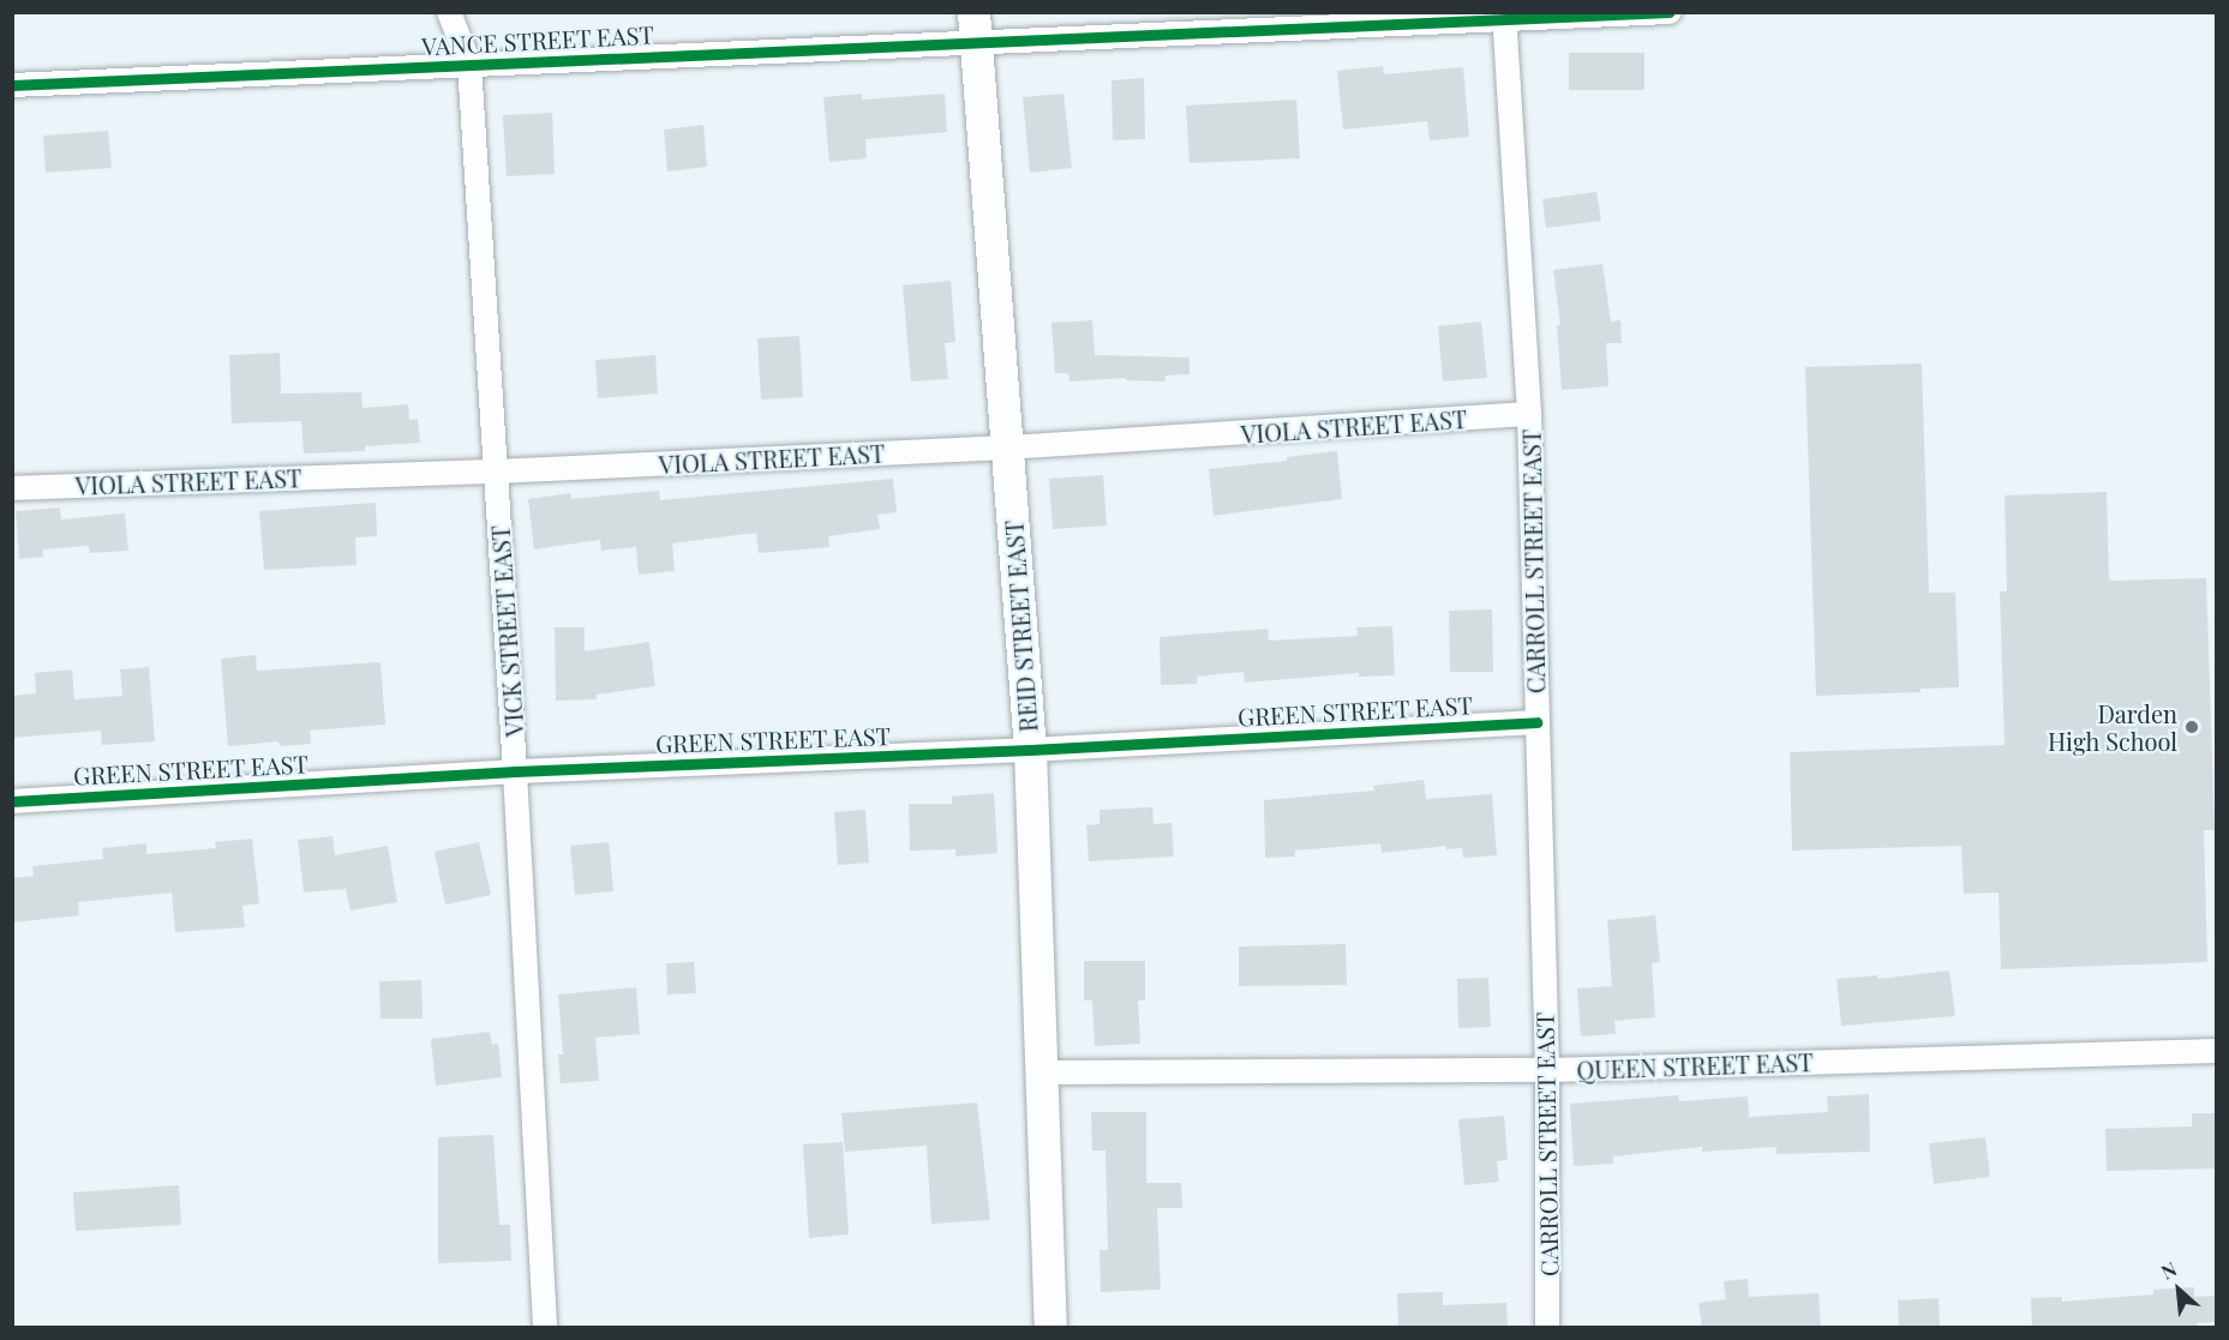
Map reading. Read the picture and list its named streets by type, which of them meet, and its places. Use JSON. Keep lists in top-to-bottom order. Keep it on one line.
{"streets":{"street":["VANCE STREET EAST","VIOLA STREET EAST","CARROLL STREET EAST","REID STREET EAST","VICK STREET EAST","GREEN STREET EAST","QUEEN STREET EAST"]},"crossings":[["VANCE STREET EAST","CARROLL STREET EAST"],["VANCE STREET EAST","REID STREET EAST"],["VANCE STREET EAST","VICK STREET EAST"],["VIOLA STREET EAST","CARROLL STREET EAST"],["VIOLA STREET EAST","REID STREET EAST"],["VIOLA STREET EAST","VICK STREET EAST"],["CARROLL STREET EAST","GREEN STREET EAST"],["CARROLL STREET EAST","QUEEN STREET EAST"],["REID STREET EAST","GREEN STREET EAST"],["REID STREET EAST","QUEEN STREET EAST"],["VICK STREET EAST","GREEN STREET EAST"]],"places":["Darden High School"],"north":"top left"}
